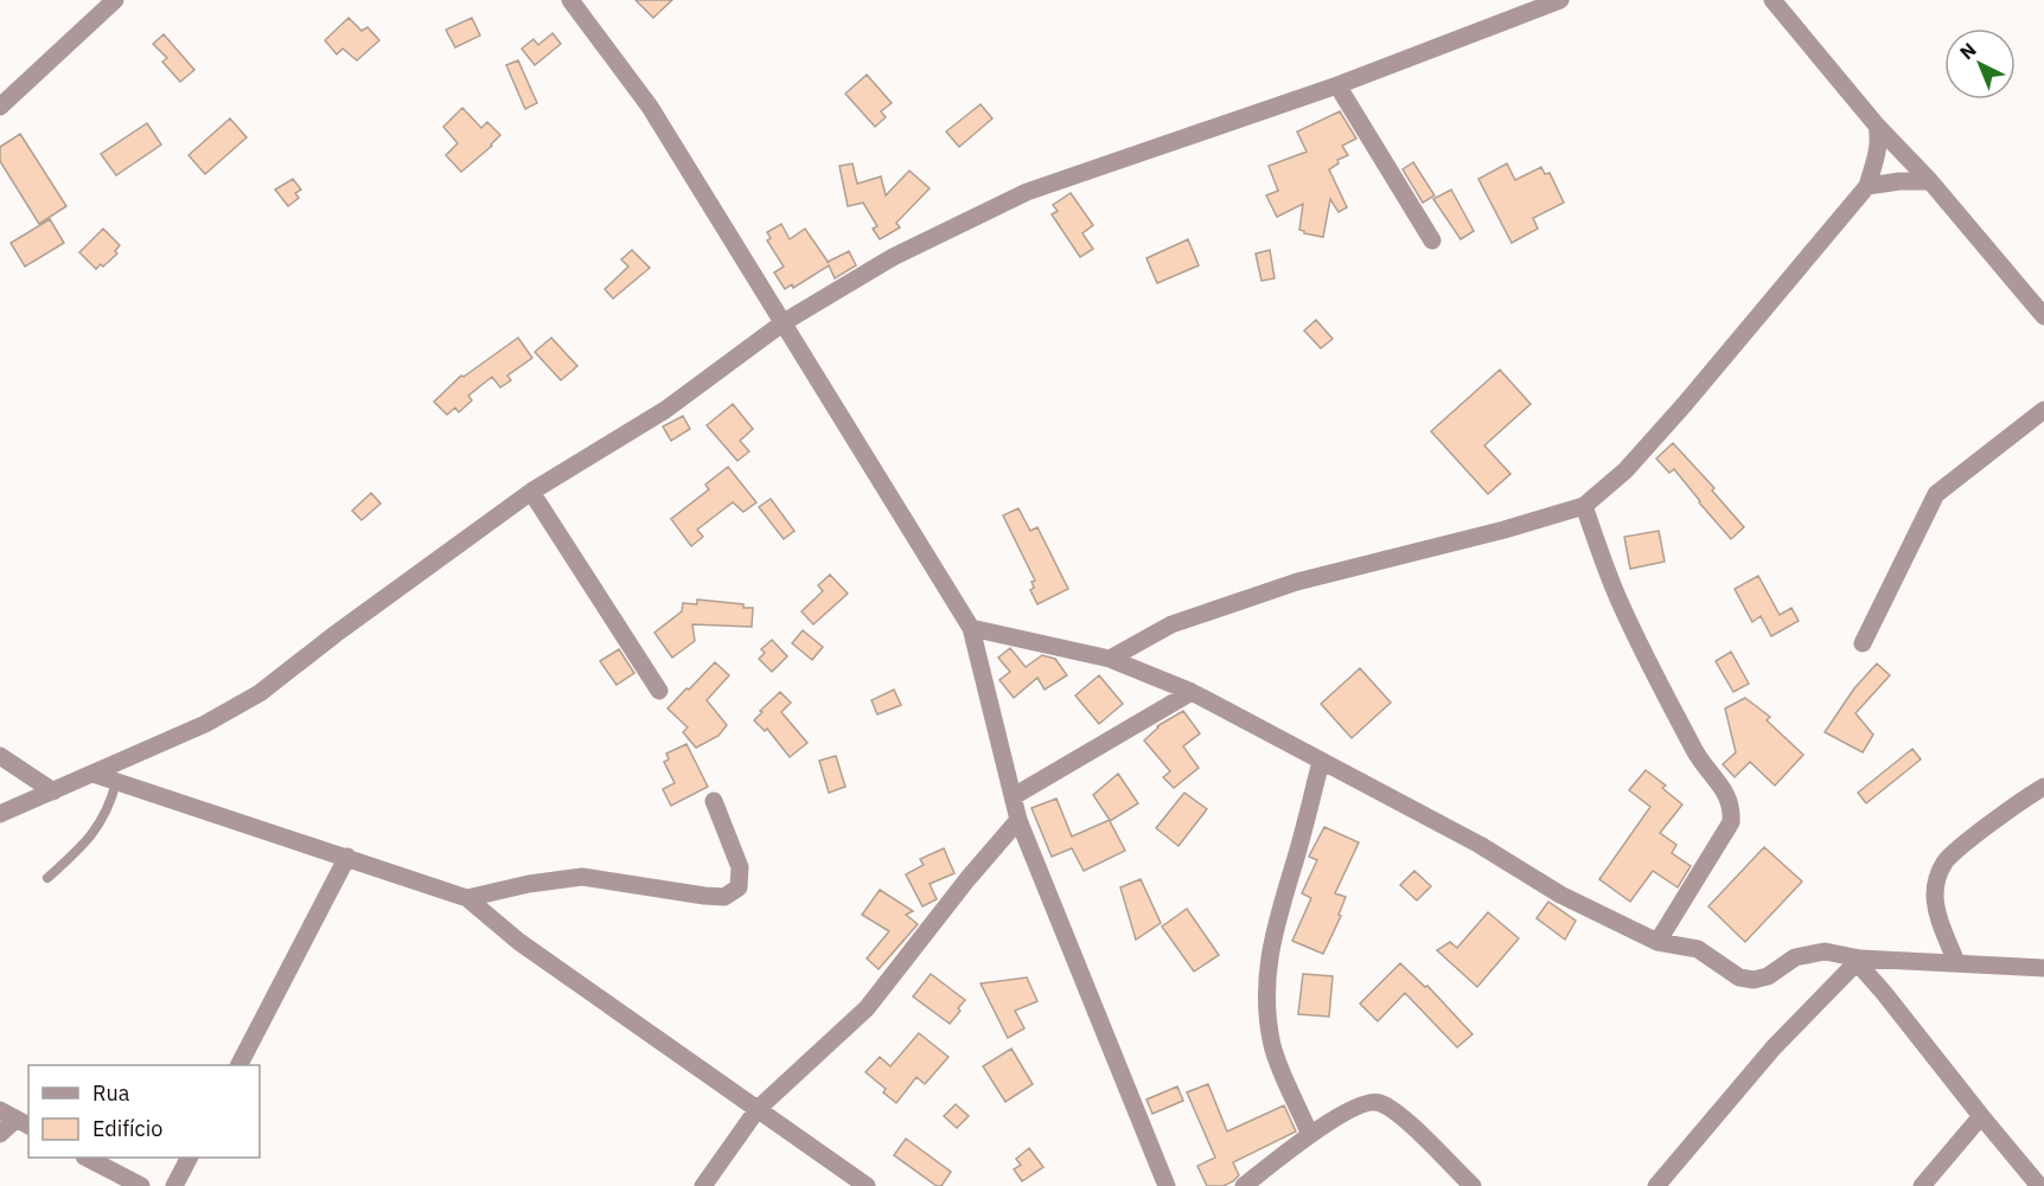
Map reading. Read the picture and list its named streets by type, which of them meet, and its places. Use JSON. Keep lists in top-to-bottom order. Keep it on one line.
{"legend":["Rua","Edifício"],"north":"top left"}
